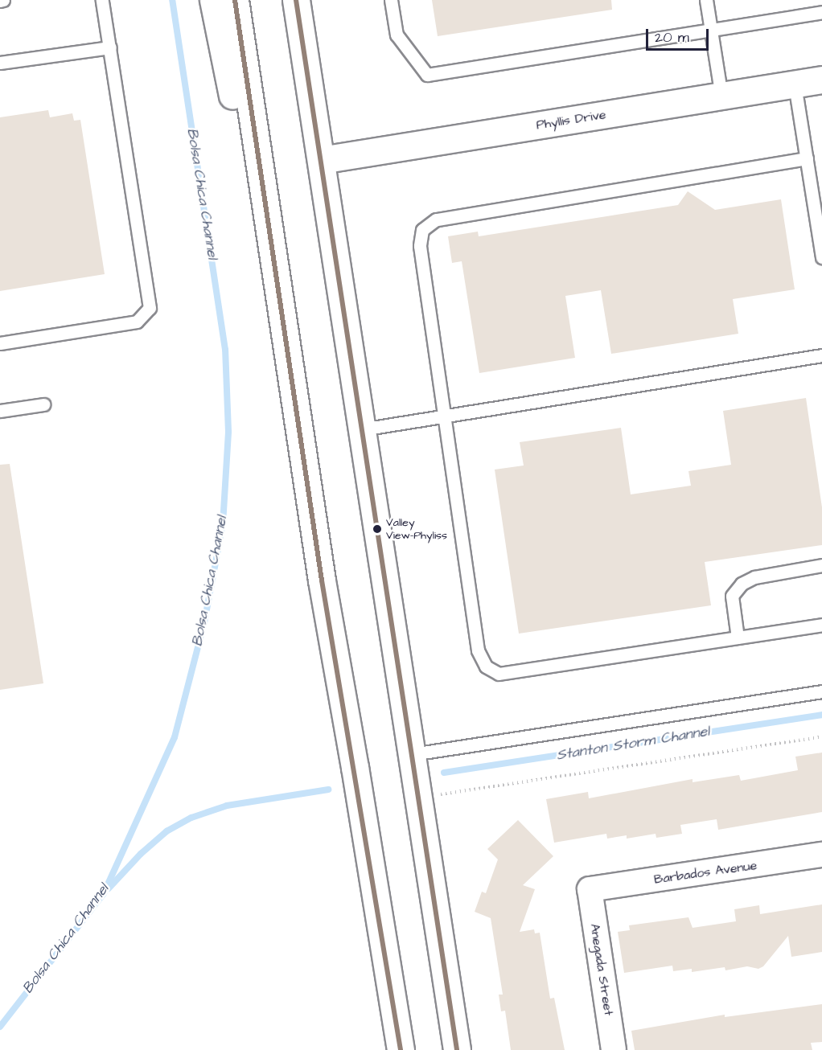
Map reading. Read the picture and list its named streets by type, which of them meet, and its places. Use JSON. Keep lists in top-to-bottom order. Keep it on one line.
{"streets":{"main road":["Phyllis Drive"],"street":["Barbados Avenue","Anegada Street"]},"crossings":[["Barbados Avenue","Anegada Street"]],"water":["Bolsa Chica Channel","Stanton Storm Channel"],"places":["Valley View-Phyliss"],"scale_bar":"20 m"}
